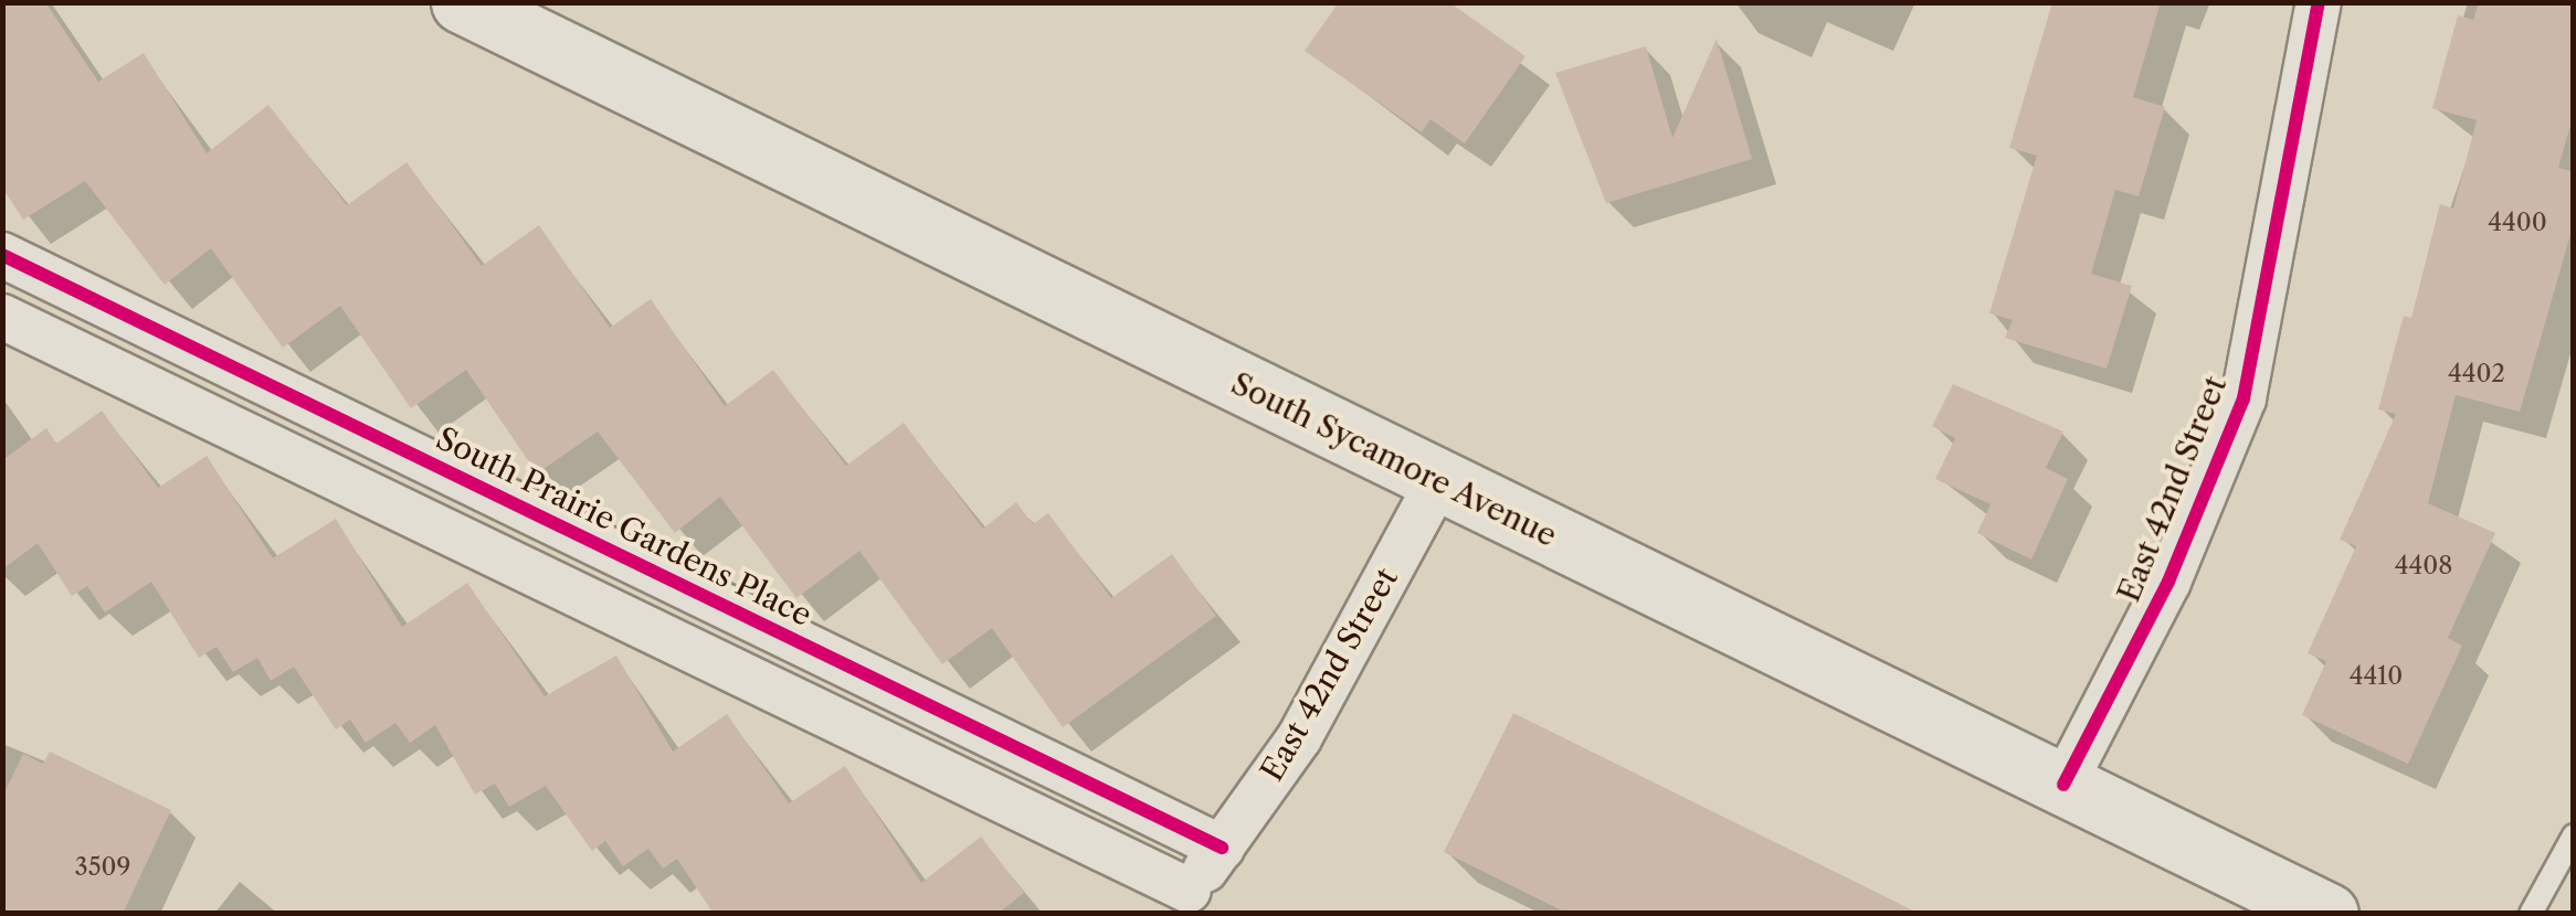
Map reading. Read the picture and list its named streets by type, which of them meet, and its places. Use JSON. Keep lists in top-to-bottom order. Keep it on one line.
{"streets":{"main road":["South Sycamore Avenue"],"street":["East 42nd Street","South Prairie Gardens Place"]},"crossings":[["South Sycamore Avenue","East 42nd Street"],["East 42nd Street","South Prairie Gardens Place"]],"house_numbers":["4400","4402","4408","4410","3509"]}
